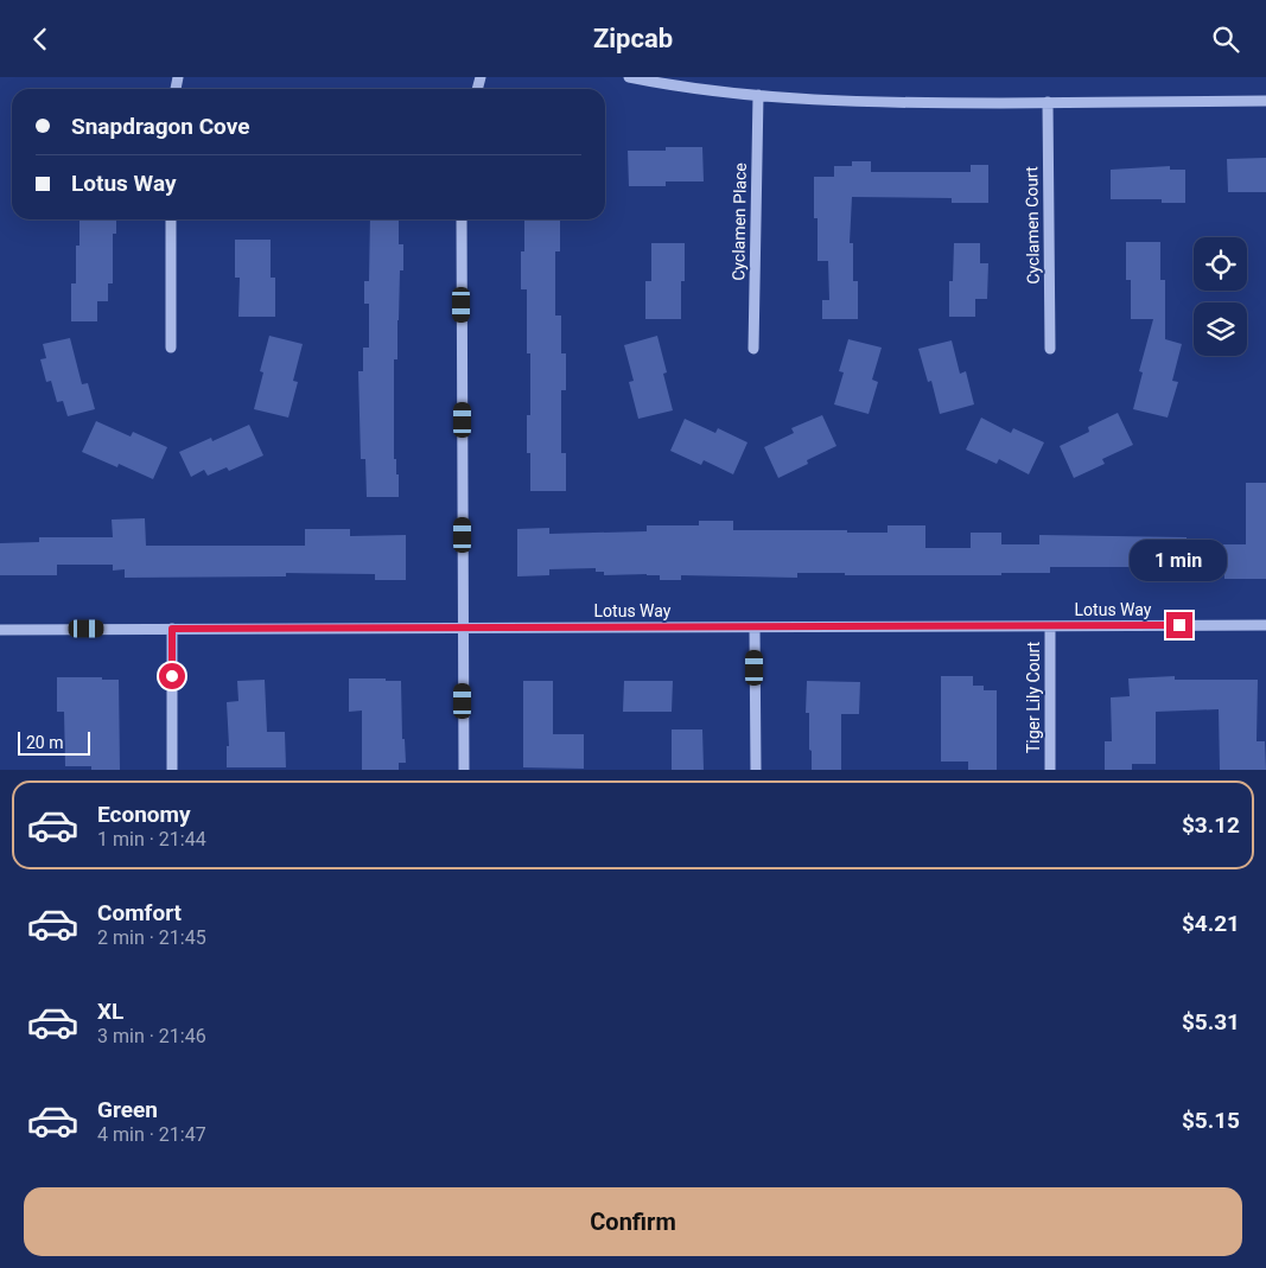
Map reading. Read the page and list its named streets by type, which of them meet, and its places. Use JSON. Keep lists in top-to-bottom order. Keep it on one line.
{"streets":{"street":["Cyclamen Place","Cyclamen Court","Lotus Way","Tiger Lily Court"]},"crossings":[["Lotus Way","Tiger Lily Court"]],"scale_bar":"20 m","page":{"header":"Zipcab","banner":["Snapdragon Cove","Lotus Way"],"bubble":"1 min","scale":"20 m","list":[{"name":"Economy","note":"1 min · 21:44","value":"$3.12"},{"name":"Comfort","note":"2 min · 21:45","value":"$4.21"},{"name":"XL","note":"3 min · 21:46","value":"$5.31"},{"name":"Green","note":"4 min · 21:47","value":"$5.15"}],"buttons":"Confirm"}}
